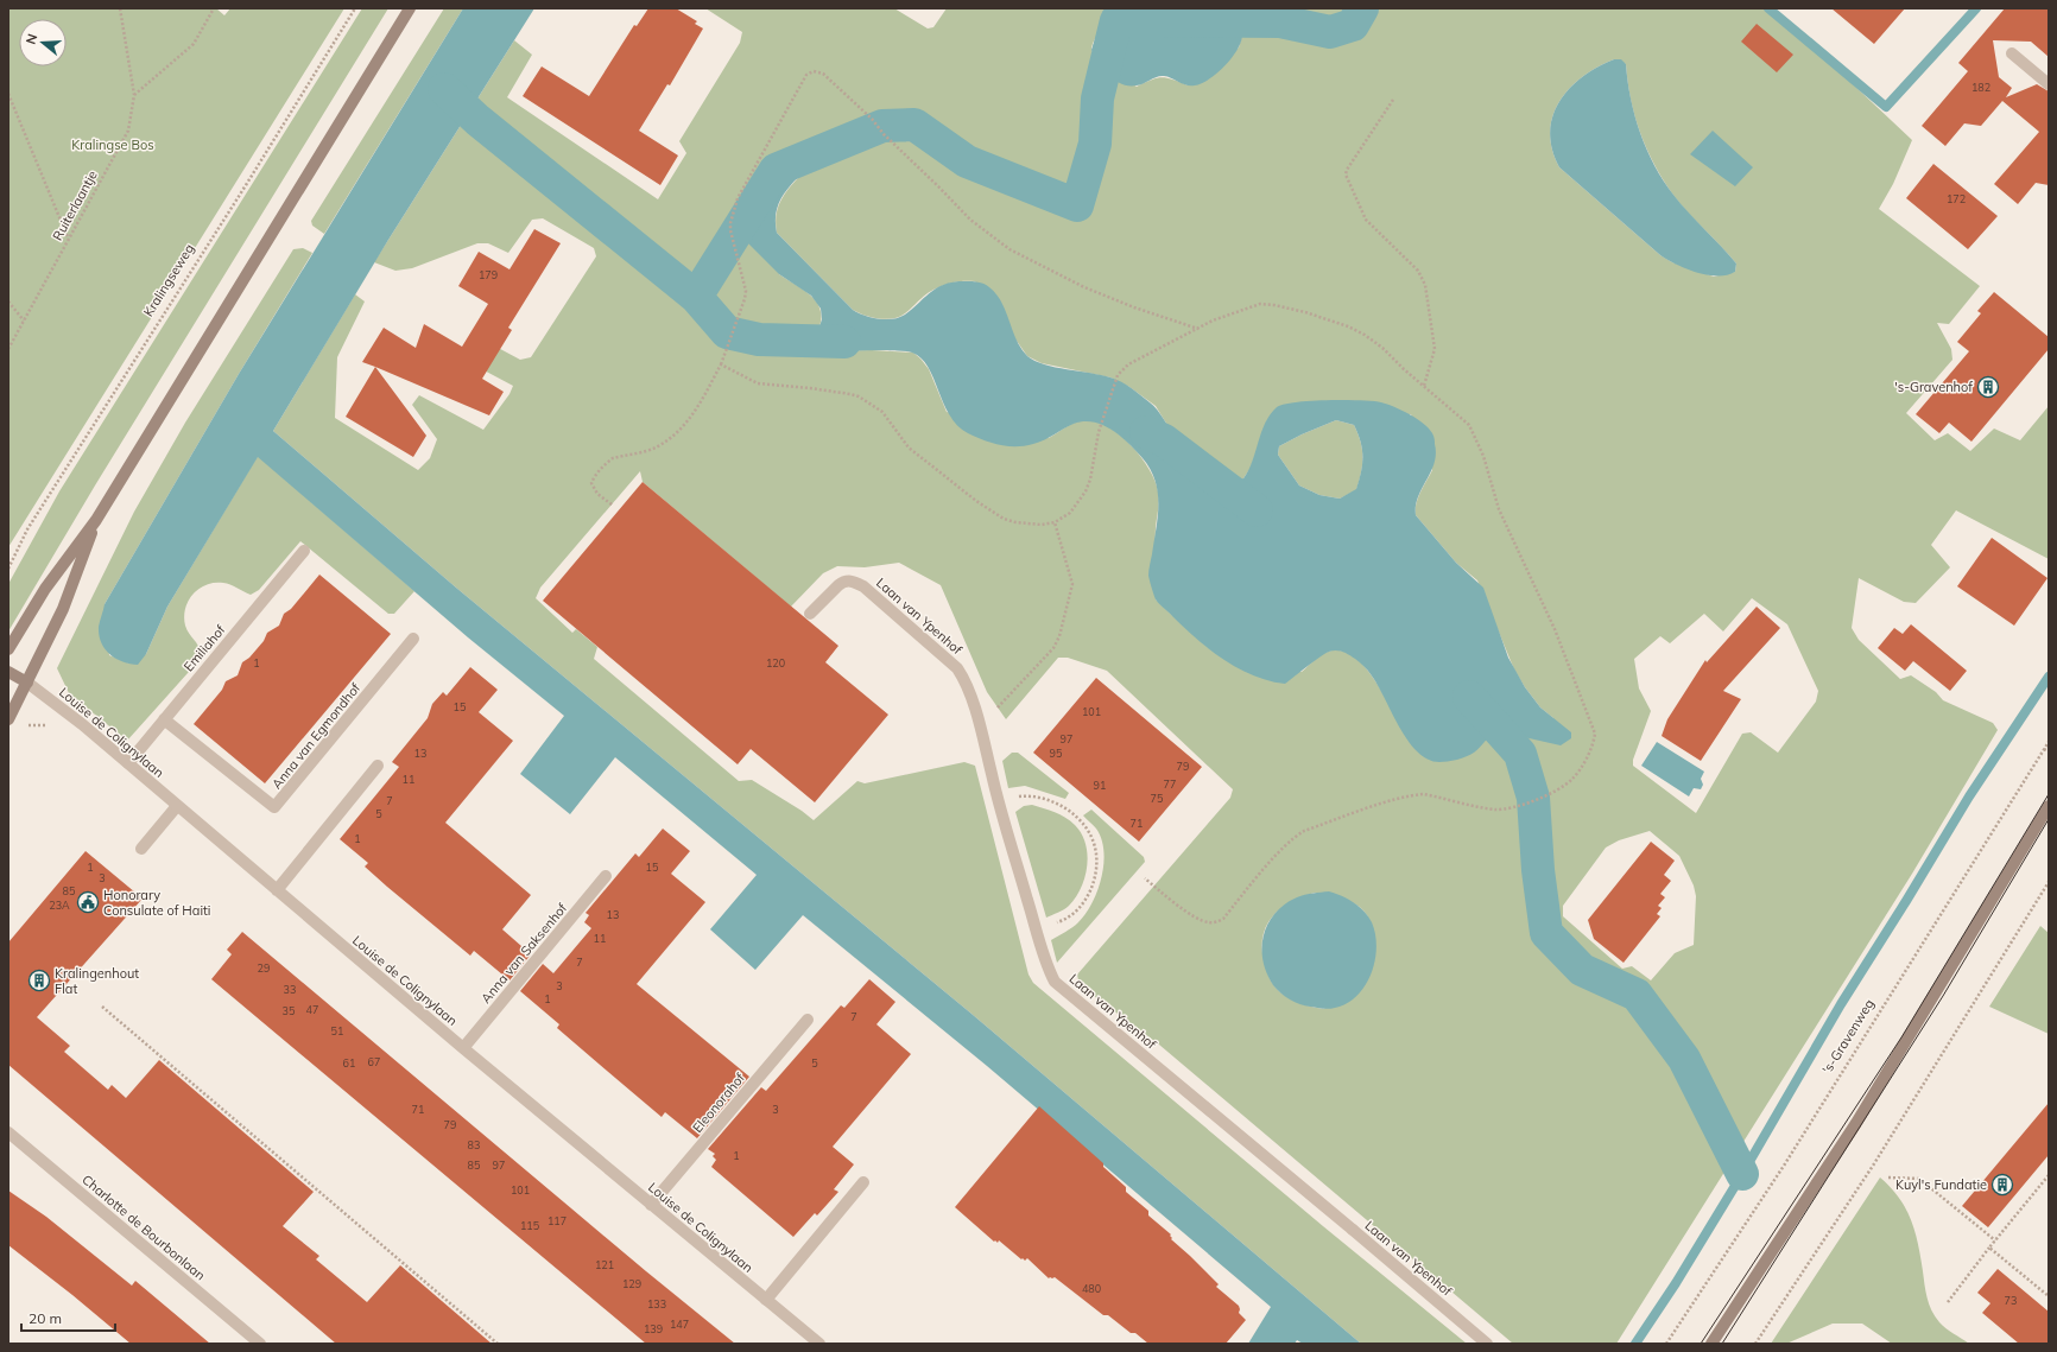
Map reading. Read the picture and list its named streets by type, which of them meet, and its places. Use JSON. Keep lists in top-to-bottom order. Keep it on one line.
{"streets":{"street":["Laan van Ypenhof","Emiliahof","Louise de Colignylaan","Anna van Egmondhof","Anna van Saksenhof","Eleonorahof","Charlotte de Bourbonlaan"],"path":["Ruiterlaantje","Kralingseweg","'s-Gravenweg"]},"crossings":[["Emiliahof","Louise de Colignylaan"],["Emiliahof","Anna van Egmondhof"],["Louise de Colignylaan","Anna van Saksenhof"],["Louise de Colignylaan","Eleonorahof"]],"parks":["Kralingse Bos"],"places":{"building":["'s-Gravenhof","Kralingenhout Flat","Kuyl's Fundatie"],"public building":["Honorary Consulate of Haiti"]},"house_numbers":["182","172","179","1","120","15","101","97","13","95","79","11","77","91","75","7","5","71","1","1","15","3","85","23A","13","11","7","29","3","33","1","47","35","7","51","67","61","5","71","3","79","83","1","85","97","101","117","115","121","129","480","73","133","147","139"],"scale_bar":"20 m","north":"left"}
